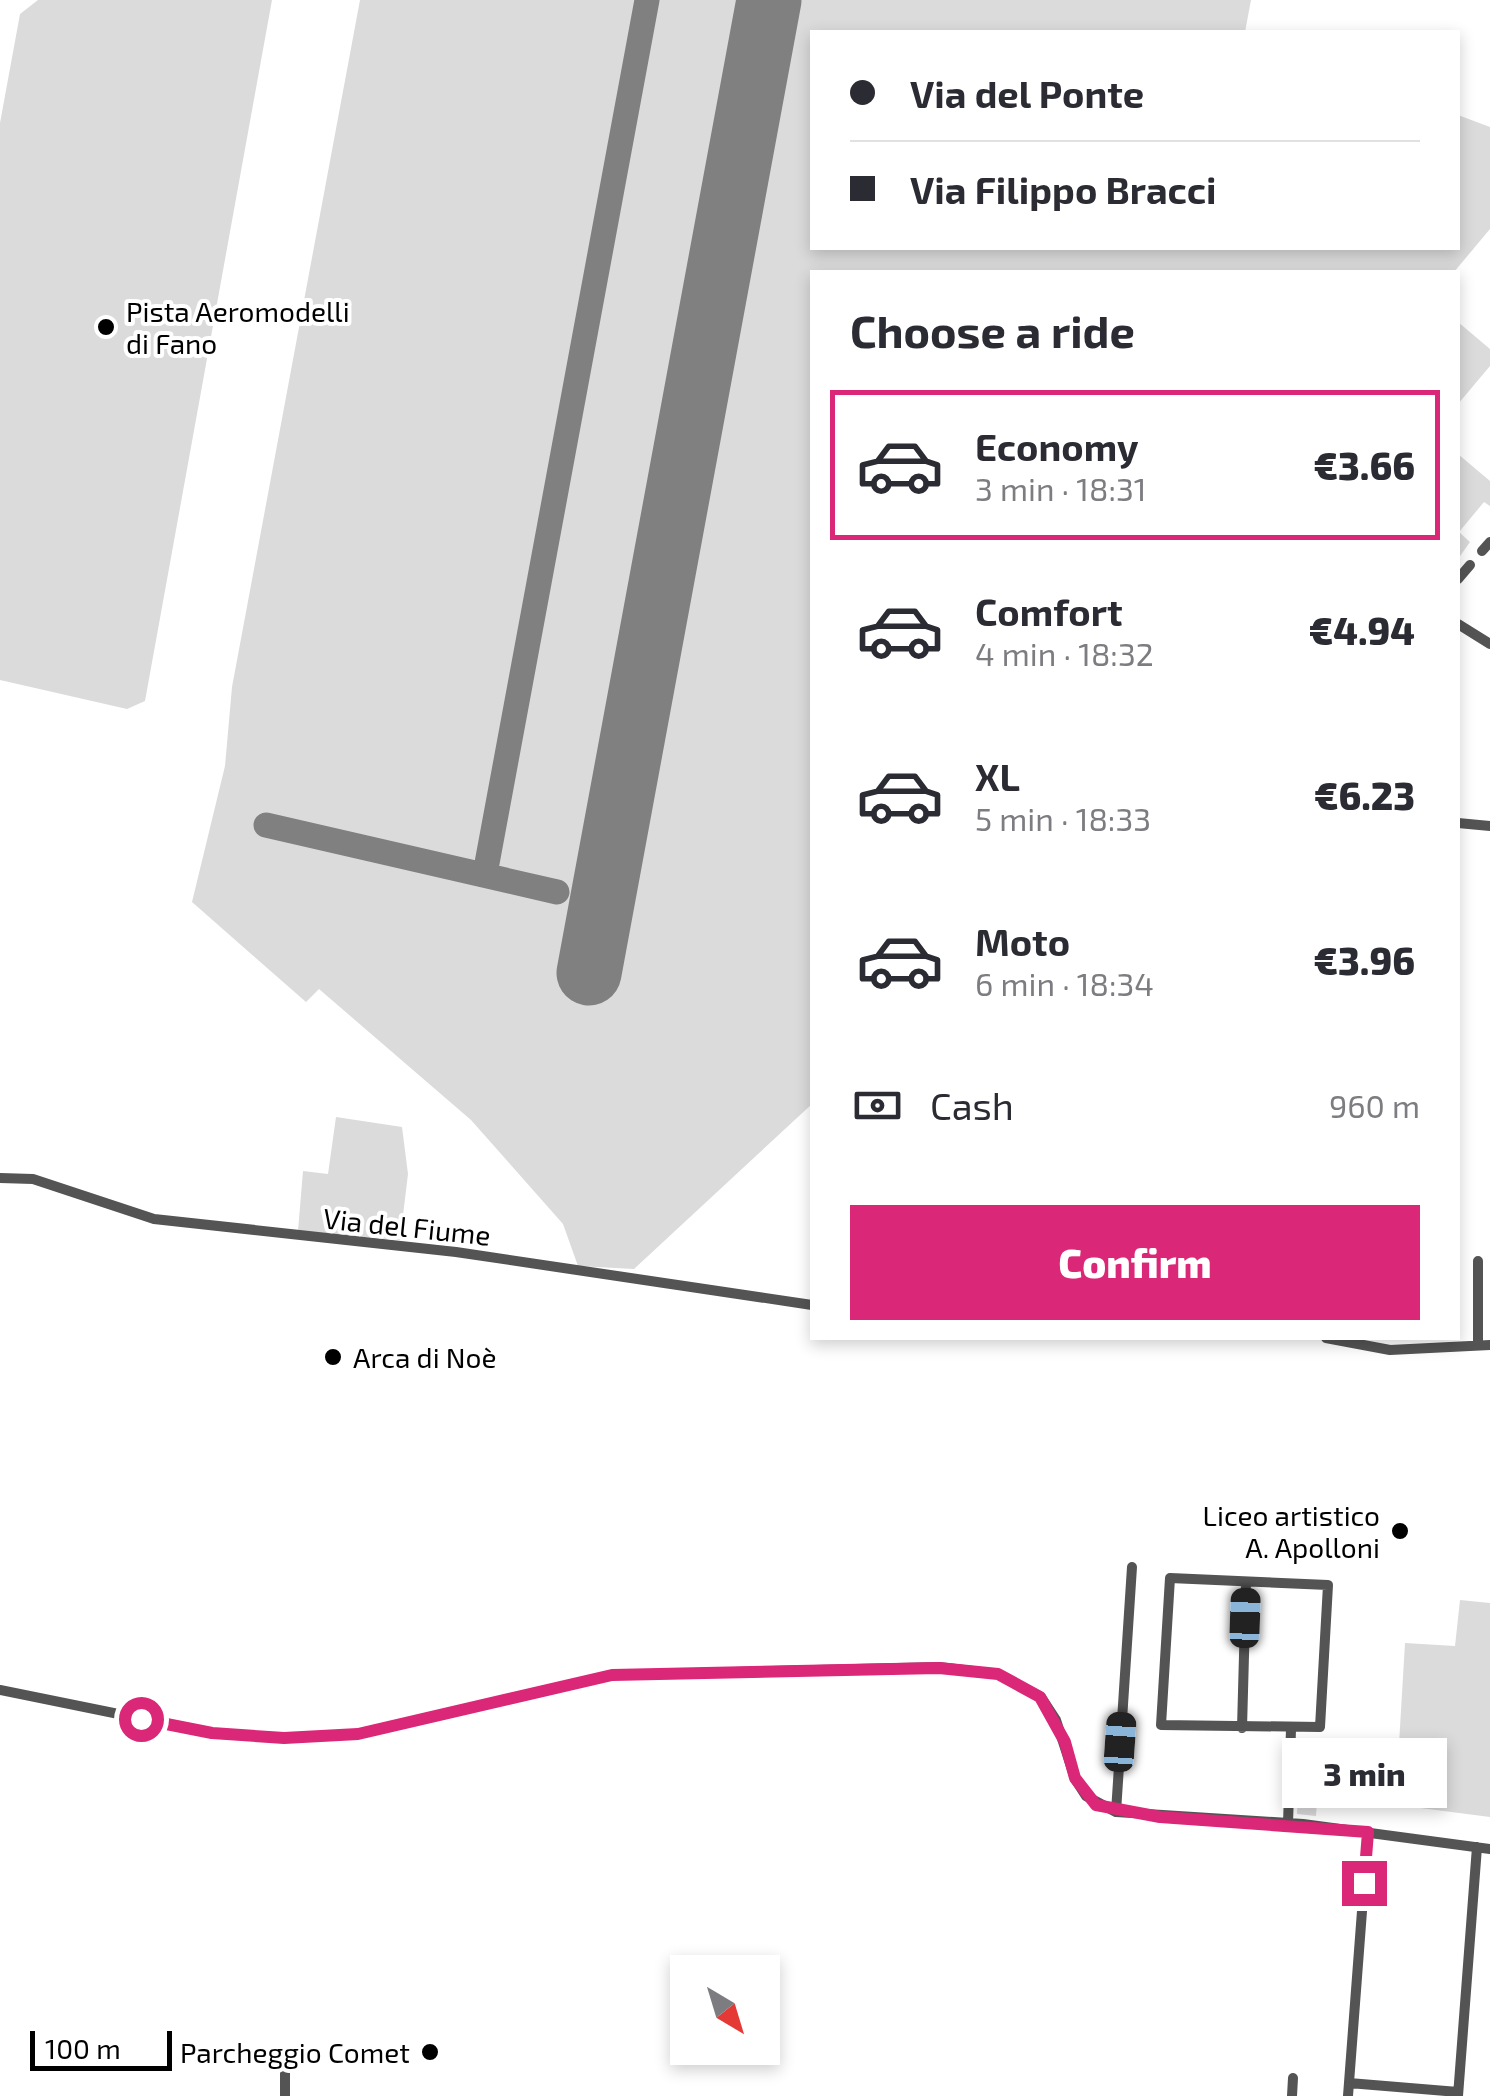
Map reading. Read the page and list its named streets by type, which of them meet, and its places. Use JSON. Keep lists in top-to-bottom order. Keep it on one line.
{"streets":{"street":["Via del Fiume"]},"places":["Pista Aeromodelli di Fano","Arca di Noè","Liceo artistico A. Apolloni","Parcheggio Comet"],"scale_bar":"100 m","north":"bottom right","page":{"banner":["Via del Ponte","Via Filippo Bracci"],"heading":"Choose a ride","list":[{"name":"Economy","note":"3 min · 18:31","value":"€3.66"},{"name":"Comfort","note":"4 min · 18:32","value":"€4.94"},{"name":"XL","note":"5 min · 18:33","value":"€6.23"},{"name":"Moto","note":"6 min · 18:34","value":"€3.96"}],"pay":["Cash","960 m"],"buttons":"Confirm","bubble":"3 min","scale":"100 m"}}
